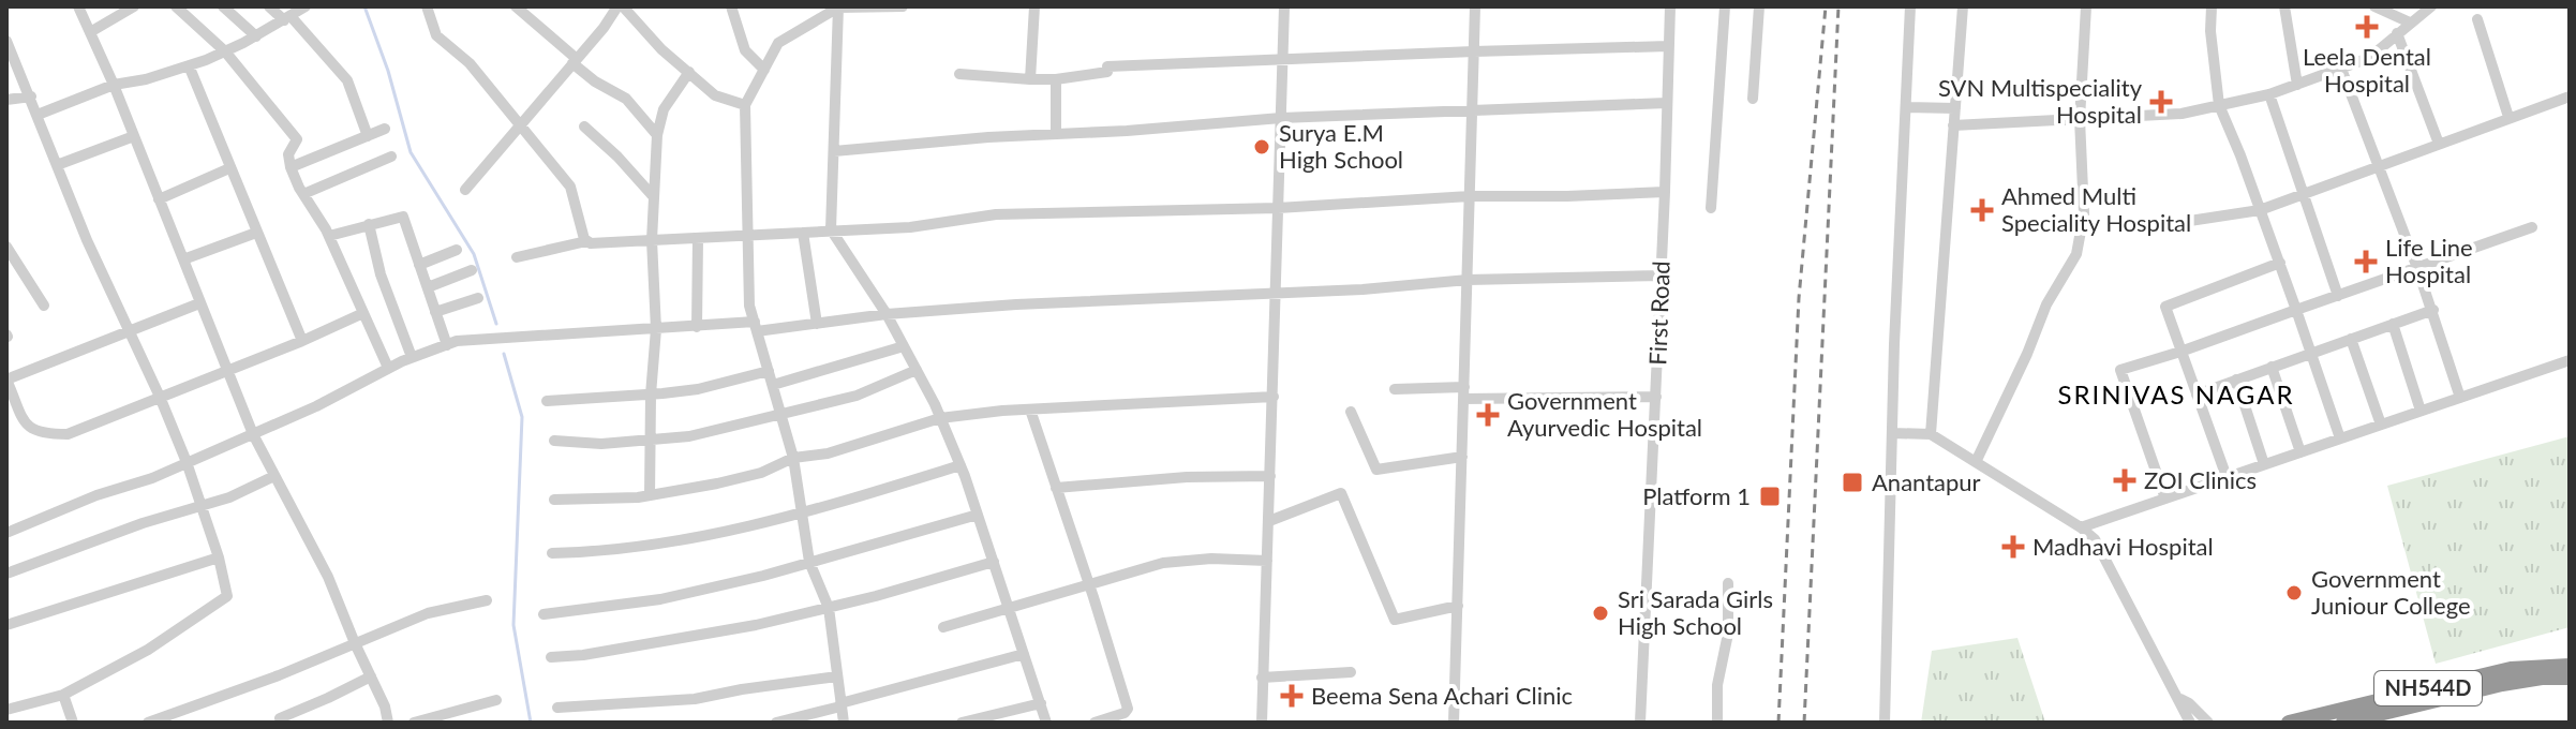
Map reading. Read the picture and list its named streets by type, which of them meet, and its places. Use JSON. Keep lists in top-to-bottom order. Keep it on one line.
{"streets":{"highway":["NH544D"],"street":["First Road"]},"districts":["SRINIVAS NAGAR"],"places":{"health":["Leela Dental Hospital","SVN Multispeciality Hospital","Ahmed Multi Speciality Hospital","Life Line Hospital","Government Ayurvedic Hospital","ZOI Clinics","Madhavi Hospital","Beema Sena Achari Clinic"],"other":["Surya E.M High School","Government Juniour College","Sri Sarada Girls High School"],"transit":["Anantapur","Platform 1"]}}
